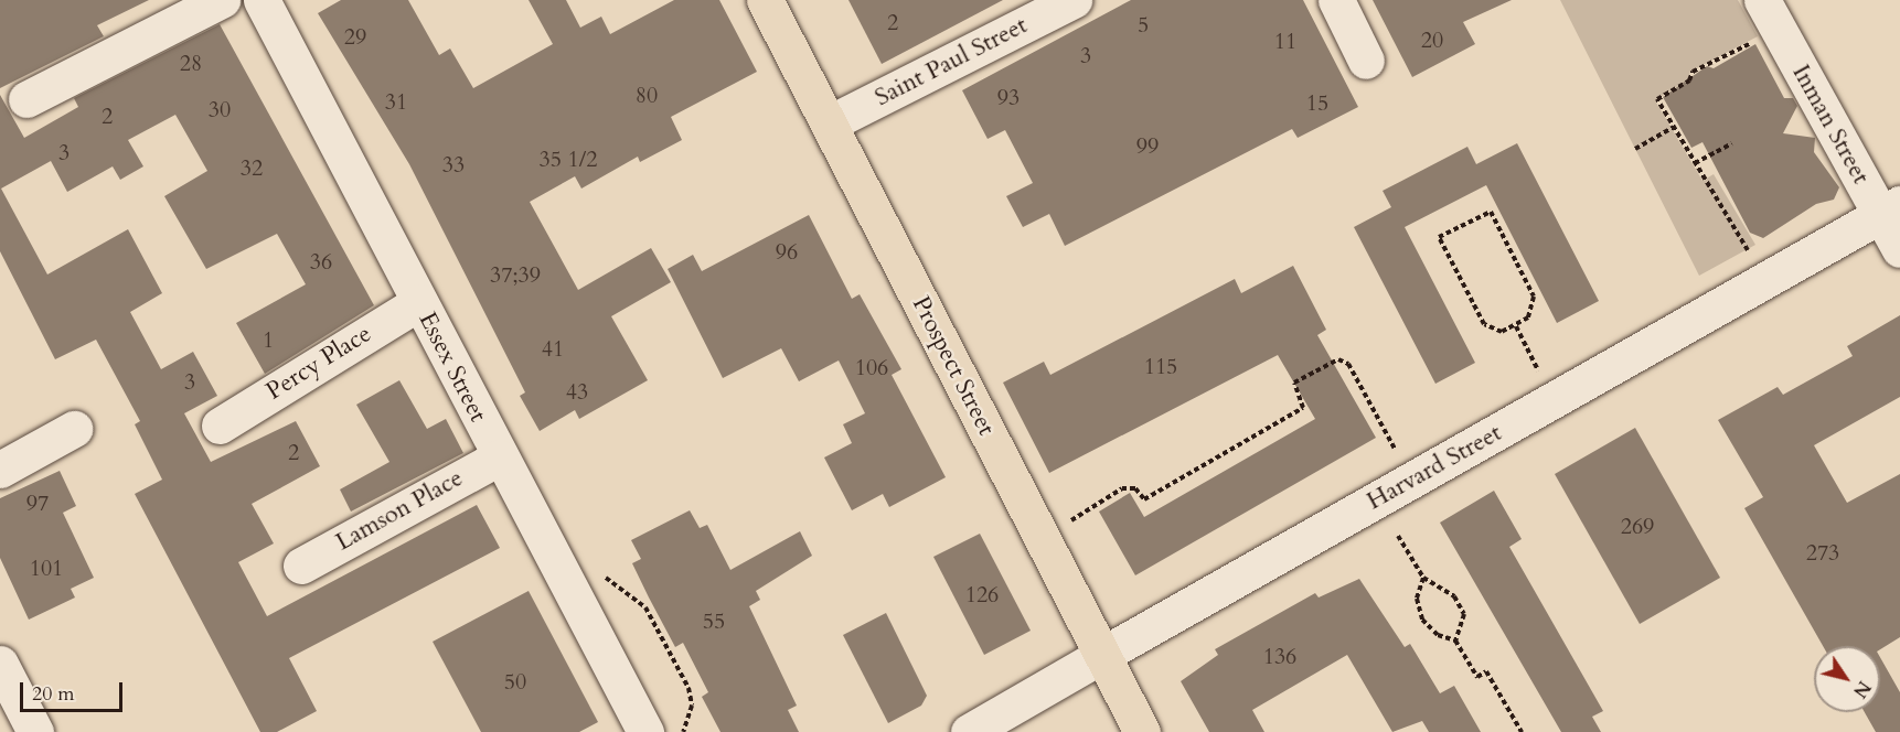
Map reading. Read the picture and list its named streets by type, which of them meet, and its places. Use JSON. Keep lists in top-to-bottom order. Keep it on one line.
{"streets":{"main road":["Prospect Street"],"street":["Saint Paul Street","Inman Street","Percy Place","Essex Street","Harvard Street","Lamson Place"]},"crossings":[["Saint Paul Street","Prospect Street"],["Inman Street","Harvard Street"],["Percy Place","Essex Street"],["Prospect Street","Harvard Street"],["Essex Street","Lamson Place"]],"house_numbers":["2","5","29","20","11","3","28","80","93","31","15","30","2","99","3","35 1/2","33","32","96","36","37;39","1","41","115","106","3","43","2","97","269","273","101","126","55","136","50"],"scale_bar":"20 m","north":"bottom right"}
